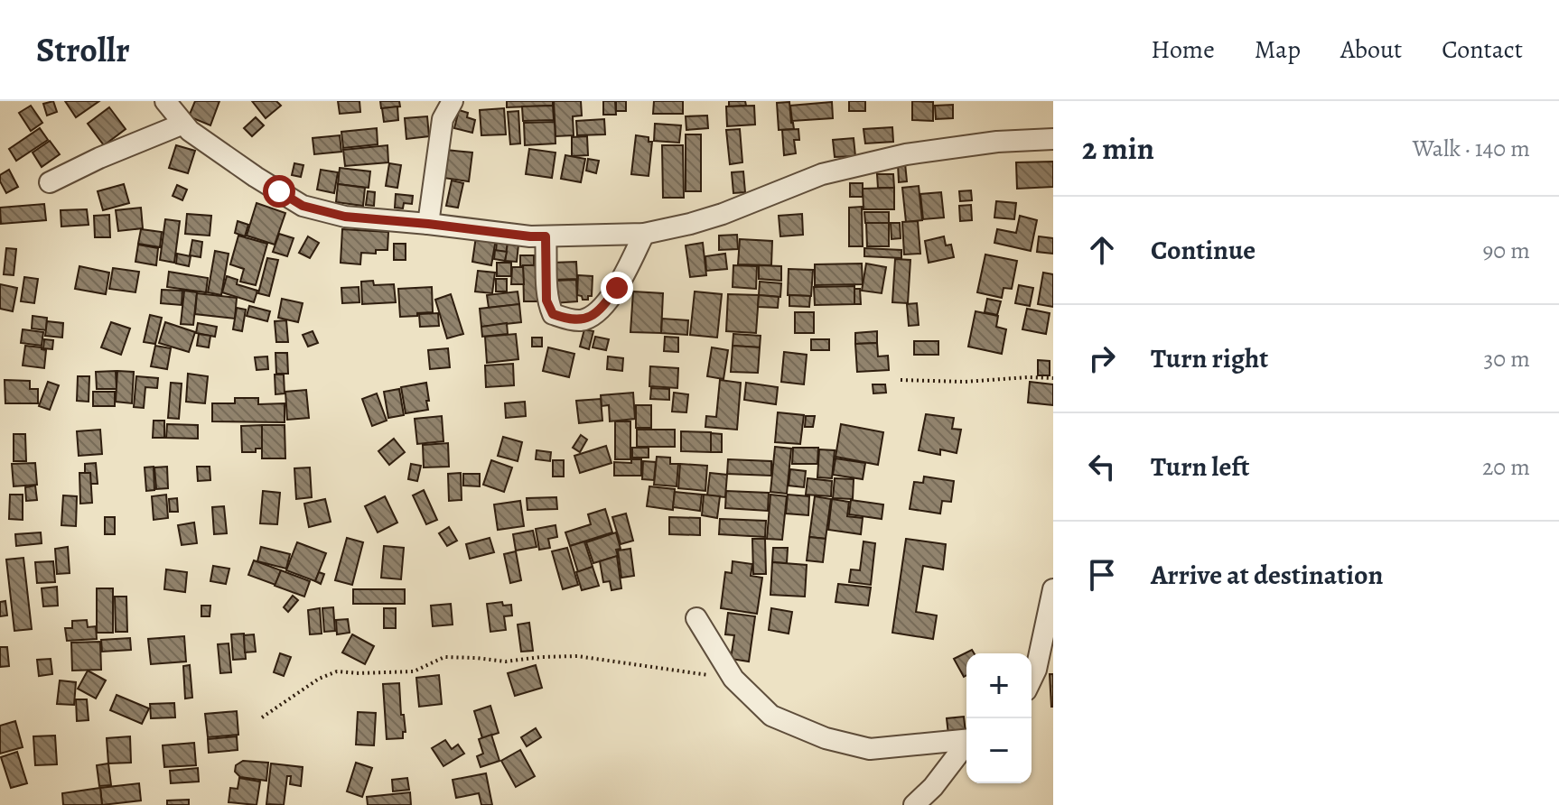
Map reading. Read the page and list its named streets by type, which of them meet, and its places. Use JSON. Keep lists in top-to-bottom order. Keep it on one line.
{"page":{"header":"Strollr","nav":["Home","Map","About","Contact"],"heading":["2 min","Walk · 140 m"],"list":[["Continue","90 m"],["Turn right","30 m"],["Turn left","20 m"],"Arrive at destination"],"map_buttons":["+","−"]}}
